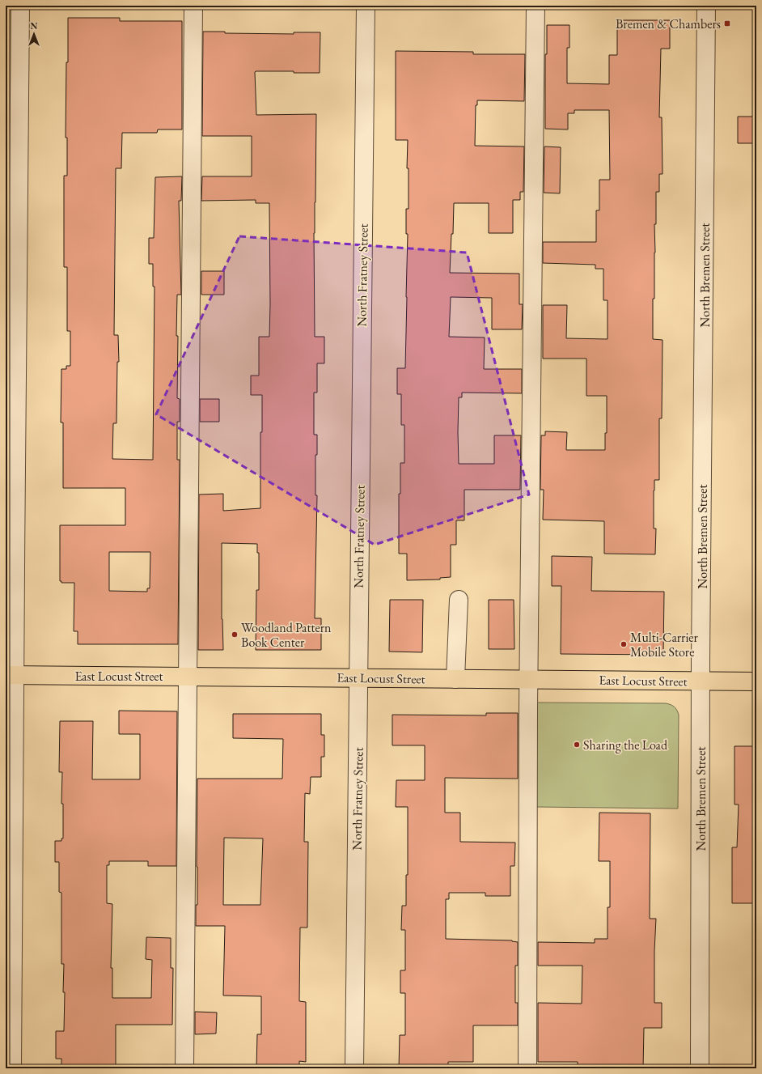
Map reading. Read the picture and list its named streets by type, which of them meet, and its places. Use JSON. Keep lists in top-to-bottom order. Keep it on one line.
{"streets":{"main road":["East Locust Street"],"street":["North Fratney Street","North Bremen Street"]},"crossings":[["North Fratney Street","East Locust Street"],["North Bremen Street","East Locust Street"]],"places":{"transit":["Bremen & Chambers"],"other":["Woodland Pattern Book Center","Multi-Carrier Mobile Store","Sharing the Load"]},"north":"top"}
